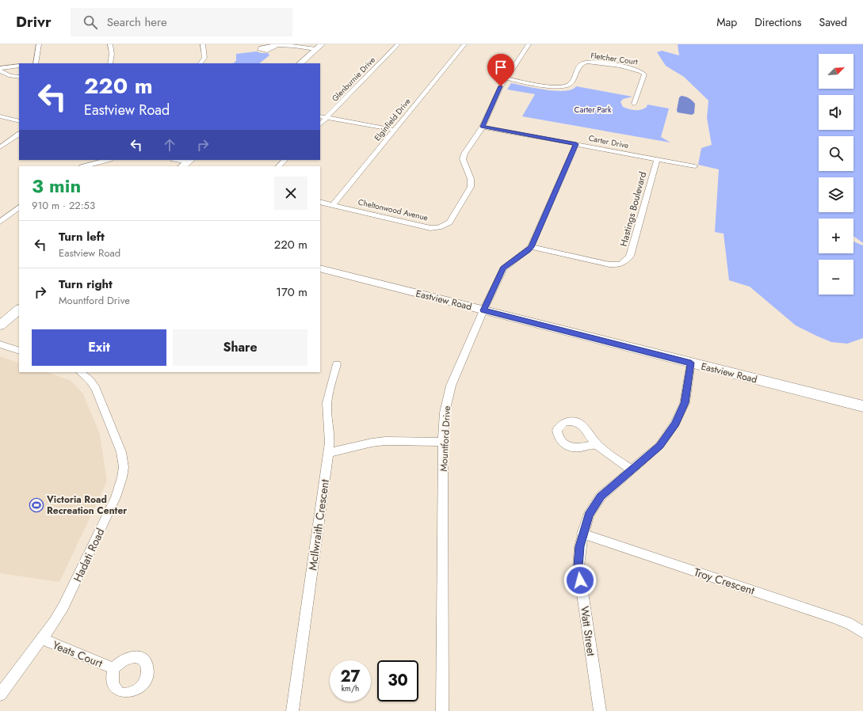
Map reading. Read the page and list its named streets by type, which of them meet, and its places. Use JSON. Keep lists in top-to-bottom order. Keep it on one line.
{"streets":{"main road":["Eastview Road"],"street":["Fletcher Court","Glenburnie Drive","Elginfield Drive","Carter Drive","Hastings Boulevard","Cheltonwood Avenue","Mountford Drive","McIlwraith Crescent","Hadati Road","Troy Crescent","Watt Street","Yeats Court"]},"crossings":[["Fletcher Court","Cheltonwood Avenue"],["Elginfield Drive","Cheltonwood Avenue"],["Carter Drive","Hastings Boulevard"],["Carter Drive","Cheltonwood Avenue"],["Carter Drive","Mountford Drive"],["Hastings Boulevard","Mountford Drive"],["Eastview Road","Mountford Drive"],["Eastview Road","Watt Street"],["Hadati Road","Yeats Court"],["Troy Crescent","Watt Street"]],"parks":["Carter Park"],"places":{"sports":["Victoria Road Recreation Center"]},"north":"top right","page":{"header":"Drivr","search":"Search here","nav":["Map","Directions","Saved"],"map_buttons":["+","−"],"turn":["220 m","Eastview Road"],"heading":["3 min","910 m · 22:53"],"list":[{"name":"Turn left","note":"Eastview Road","value":"220 m"},{"name":"Turn right","note":"Mountford Drive","value":"170 m"}],"buttons":["Exit","Share"],"speed":"27 km/h","limit":"30"}}
